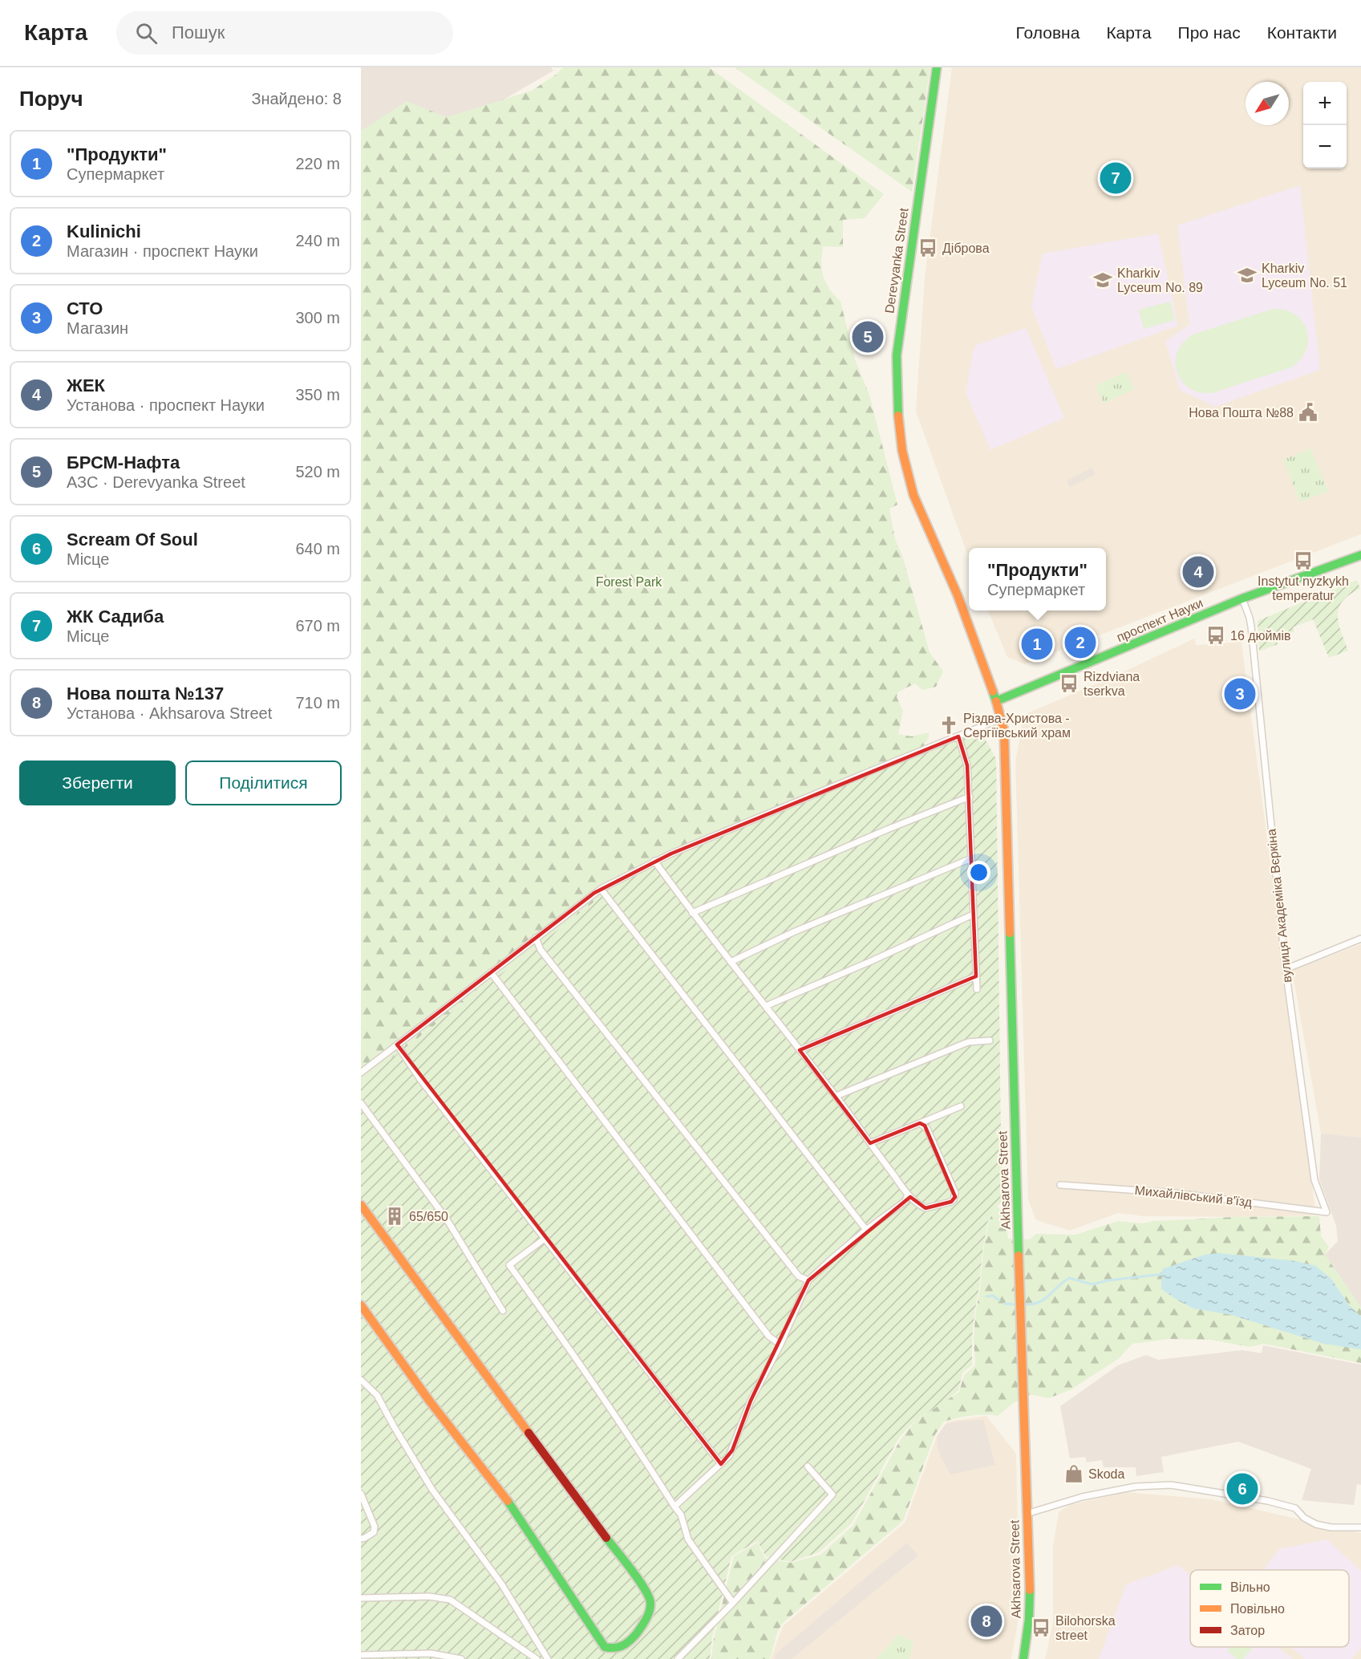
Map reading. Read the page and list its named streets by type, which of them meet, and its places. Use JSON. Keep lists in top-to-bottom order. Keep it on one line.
{"streets":{"main road":["Derevyanka Street","проспект Науки","Akhsarova Street"],"street":["вулиця Академіка Вєркіна","Михайлівський в'їзд"]},"crossings":[["Derevyanka Street","проспект Науки"],["Derevyanka Street","Akhsarova Street"],["проспект Науки","вулиця Академіка Вєркіна"],["проспект Науки","Akhsarova Street"],["вулиця Академіка Вєркіна","Михайлівський в'їзд"]],"parks":["Forest Park"],"places":{"bus stop":["Діброва","Instytut nyzkykh temperatur","16 дюймів","Rizdviana tserkva","Bilohorska street"],"school or university":["Kharkiv Lyceum No. 51","Kharkiv Lyceum No. 89"],"public building":["Нова Пошта №88"],"church":["Різдва-Христова - Сергіївський храм"],"building":["65/650"],"shop":["Skoda"]},"legend":["Вільно","Повільно","Затор"],"north":"bottom left","page":{"header":"Карта","search":"Пошук","nav":["Головна","Карта","Про нас","Контакти"],"heading":["Поруч","Знайдено: 8"],"map_buttons":["+","−"],"list":[{"mark":"1","name":"\"Продукти\"","note":"Супермаркет","value":"220 m"},{"mark":"2","name":"Kulinichi","note":"Магазин · проспект Науки","value":"240 m"},{"mark":"3","name":"СТО","note":"Магазин","value":"300 m"},{"mark":"4","name":"ЖЕК","note":"Установа · проспект Науки","value":"350 m"},{"mark":"5","name":"БРСМ-Нафта","note":"АЗС · Derevyanka Street","value":"520 m"},{"mark":"6","name":"Scream Of Soul","note":"Місце","value":"640 m"},{"mark":"7","name":"ЖК Садиба","note":"Місце","value":"670 m"},{"mark":"8","name":"Нова пошта №137","note":"Установа · Akhsarova Street","value":"710 m"}],"pins":["7","5","4","2","1","3","6","8"],"popup":["\"Продукти\"","Супермаркет"],"buttons":["Зберегти","Поділитися"]}}
